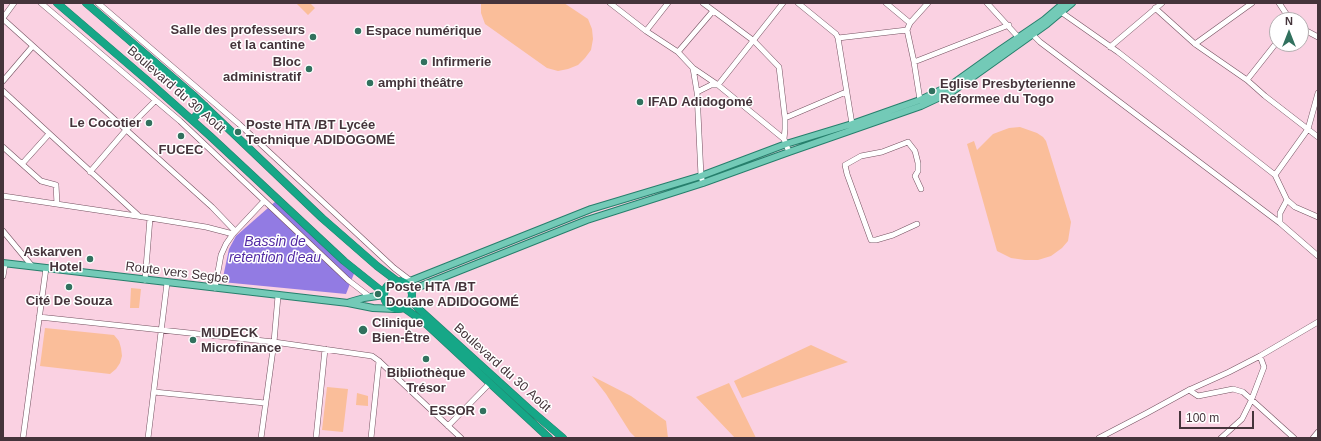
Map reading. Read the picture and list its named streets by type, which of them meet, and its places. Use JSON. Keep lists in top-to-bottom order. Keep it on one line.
{"streets":{"highway":["Boulevard du 30 Août"],"main road":["Route vers Segbe"]},"crossings":[["Boulevard du 30 Août","Route vers Segbe"]],"water":["Bassin de retention d'eau"],"places":["Espace numérique","Salle des professeurs et la cantine","Infirmerie","Bloc administratif","amphi théâtre","Eglise Presbyterienne Reformee du Togo","IFAD Adidogomé","Le Cocotier","Poste HTA /BT Lycée Technique ADIDOGOMÉ","FUCEC","Askarven Hotel","Cité De Souza","Poste HTA /BT Douane ADIDOGOMÉ","Clinique Bien-Être","MUDECK Microfinance","Bibliothèque Trésor","ESSOR"],"scale_bar":"100 m","north":"top"}
